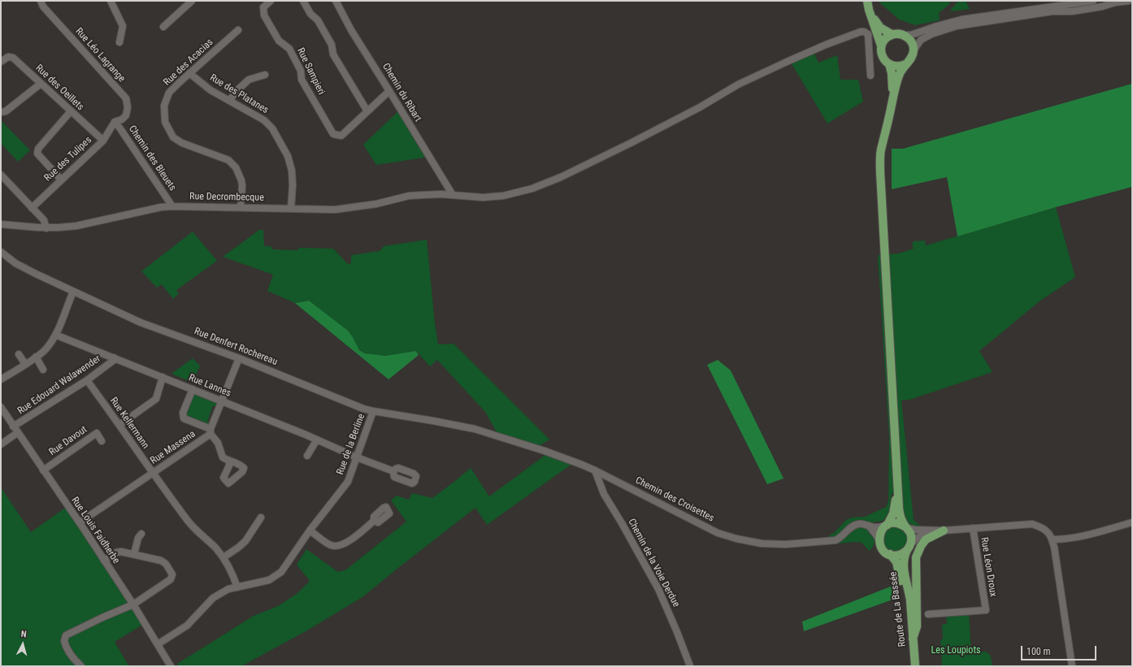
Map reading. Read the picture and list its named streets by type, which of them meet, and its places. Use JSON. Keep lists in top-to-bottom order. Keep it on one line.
{"streets":{"main road":["Route de La Bassée"],"street":["Rue Léo Lagrange","Rue des Acacias","Rue Sampieri","Rue des Oeillets","Chemin du Ribart","Rue des Platanes","Chemin des Bleuets","Rue des Tulipes","Rue Decrombecque","Rue Denfert Rochereau","Rue Edouard Walawender","Rue Lannes","Rue Kellermann","Rue Davout","Rue de la Berline","Rue Massena","Chemin des Croisettes","Rue Louis Faidherbe","Chemin de la Voie Derdue","Rue Léon Droux"]},"crossings":[["Rue Léo Lagrange","Chemin des Bleuets"],["Rue Léo Lagrange","Rue des Tulipes"],["Rue des Acacias","Rue des Platanes"],["Rue des Acacias","Rue Decrombecque"],["Rue Sampieri","Chemin du Ribart"],["Rue des Oeillets","Rue des Tulipes"],["Chemin du Ribart","Rue Decrombecque"],["Rue des Platanes","Rue Decrombecque"],["Chemin des Bleuets","Rue des Tulipes"],["Chemin des Bleuets","Rue Decrombecque"],["Rue Denfert Rochereau","Rue de la Berline"],["Rue Denfert Rochereau","Chemin des Croisettes"],["Rue Edouard Walawender","Rue Lannes"],["Rue Edouard Walawender","Rue Kellermann"],["Rue Edouard Walawender","Rue Louis Faidherbe"],["Rue Lannes","Rue de la Berline"],["Rue Kellermann","Rue de la Berline"],["Rue Kellermann","Rue Massena"],["Rue Davout","Rue Louis Faidherbe"],["Rue de la Berline","Rue Louis Faidherbe"],["Rue Massena","Rue Louis Faidherbe"],["Chemin des Croisettes","Chemin de la Voie Derdue"],["Chemin des Croisettes","Rue Léon Droux"],["Chemin des Croisettes","Route de La Bassée"],["Rue Léon Droux","Route de La Bassée"]],"parks":["Les Loupiots"],"scale_bar":"100 m","north":"top"}
